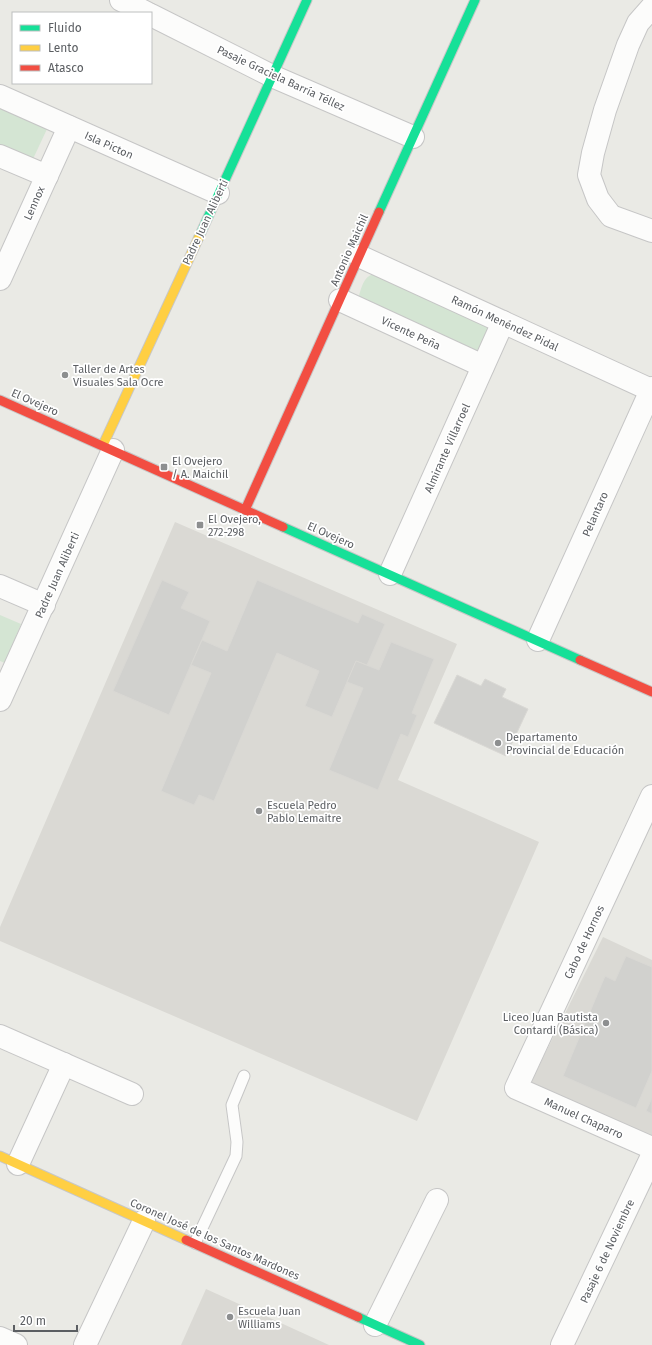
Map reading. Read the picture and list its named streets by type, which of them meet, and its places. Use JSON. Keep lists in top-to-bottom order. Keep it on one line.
{"streets":{"street":["Pasaje Graciela Barría Téllez","Isla Picton","Lennox","Padre Juan Aliberti","Antonio Maichil","Ramón Menéndez Pidal","Vicente Peña","El Ovejero","Almirante Villarroel","Pelantaro","Cabo de Hornos","Manuel Chaparro","Coronel José de los Santos Mardones","Pasaje 6 de Noviembre"]},"crossings":[["Pasaje Graciela Barría Téllez","Padre Juan Aliberti"],["Pasaje Graciela Barría Téllez","Antonio Maichil"],["Isla Picton","Lennox"],["Isla Picton","Padre Juan Aliberti"],["Padre Juan Aliberti","El Ovejero"],["Antonio Maichil","Ramón Menéndez Pidal"],["Antonio Maichil","Vicente Peña"],["Antonio Maichil","El Ovejero"],["Ramón Menéndez Pidal","Almirante Villarroel"],["Ramón Menéndez Pidal","Pelantaro"],["Vicente Peña","Almirante Villarroel"],["El Ovejero","Almirante Villarroel"],["El Ovejero","Pelantaro"],["Cabo de Hornos","Manuel Chaparro"]],"places":{"other":["Taller de Artes Visuales Sala Ocre","Departamento Provincial de Educación","Escuela Pedro Pablo Lemaitre","Liceo Juan Bautista Contardi (Básica)","Escuela Juan Williams"],"transit":["El Ovejero / A. Maichil","El Ovejero, 272-298"]},"legend":["Fluido","Lento","Atasco"],"scale_bar":"20 m"}
